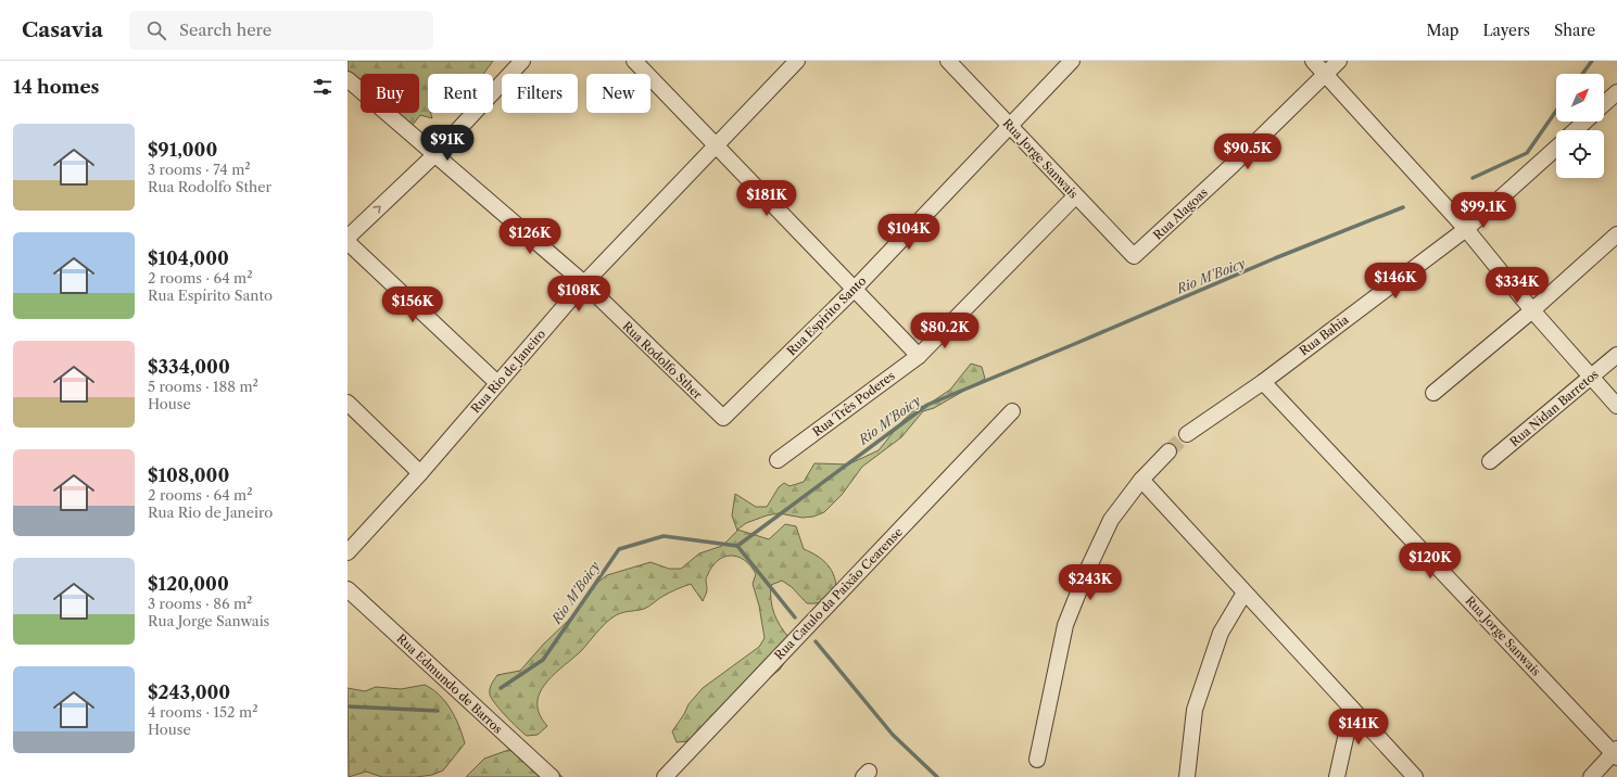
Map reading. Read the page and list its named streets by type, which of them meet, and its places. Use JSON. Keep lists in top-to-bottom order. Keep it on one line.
{"streets":{"street":["Rua Jorge Sanwais","Rua Alagoas","Rua Espírito Santo","Rua Bahia","Rua Rodolfo Sther","Rua Rio de Janeiro","Rua Três Poderes","Rua Nidan Barretos","Rua Catulo da Paixão Cearense","Rua Edmundo de Barros"]},"crossings":[["Rua Jorge Sanwais","Rua Alagoas"],["Rua Jorge Sanwais","Rua Espírito Santo"],["Rua Jorge Sanwais","Rua Bahia"],["Rua Jorge Sanwais","Rua Três Poderes"],["Rua Espírito Santo","Rua Rodolfo Sther"],["Rua Rodolfo Sther","Rua Rio de Janeiro"]],"water":["Rio M'Boicy"],"north":"top right","page":{"header":"Casavia","search":"Search here","nav":["Map","Layers","Share"],"heading":"14 homes","chip":["Buy","Rent","Filters","New"],"list":[{"name":"$91,000","note":"3 rooms · 74 m² · Rua Rodolfo Sther"},{"name":"$104,000","note":"2 rooms · 64 m² · Rua Espírito Santo"},{"name":"$334,000","note":"5 rooms · 188 m² · House"},{"name":"$108,000","note":"2 rooms · 64 m² · Rua Rio de Janeiro"},{"name":"$120,000","note":"3 rooms · 86 m² · Rua Jorge Sanwais"},{"name":"$243,000","note":"4 rooms · 152 m² · House"}],"price":["$91K","$90.5K","$181K","$99.1K","$104K","$126K","$146K","$334K","$108K","$156K","$80.2K","$120K","$243K","$141K"]}}
